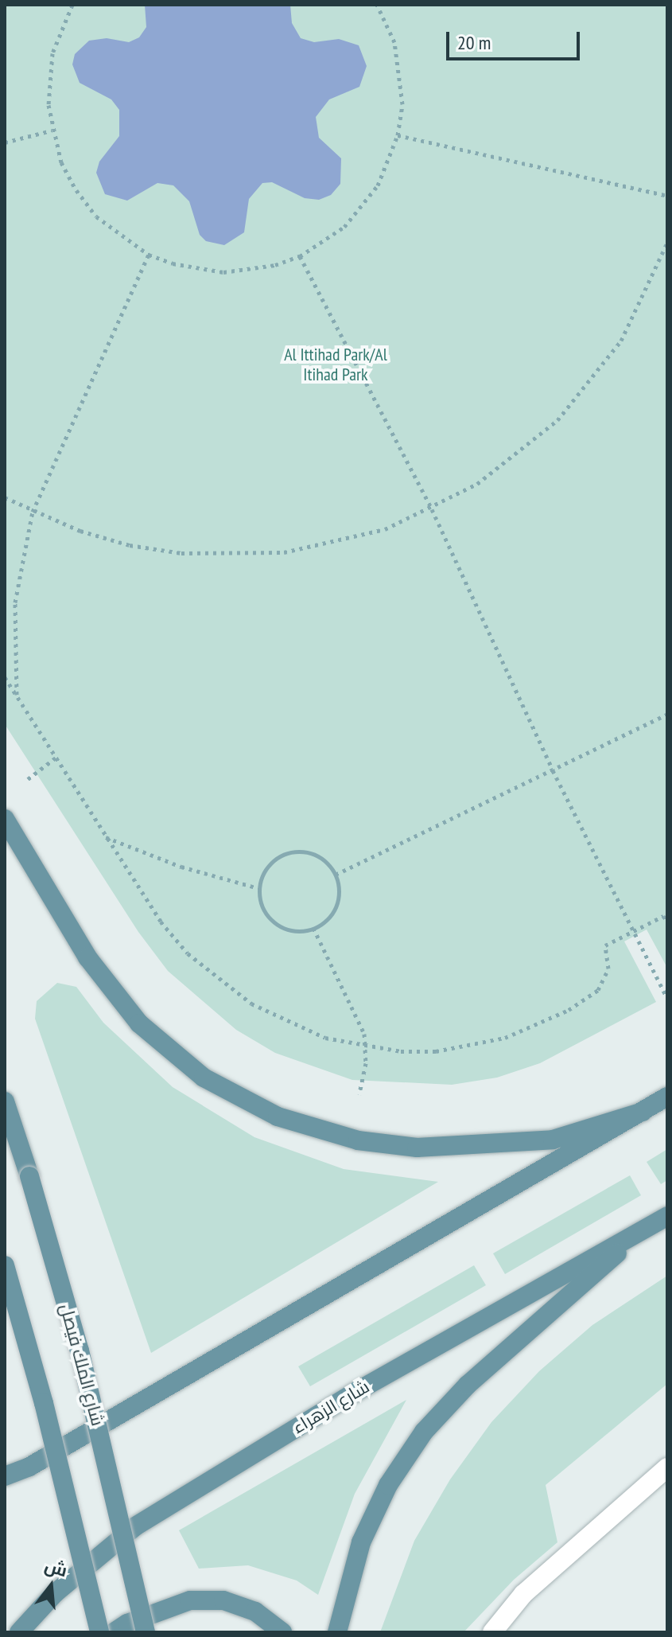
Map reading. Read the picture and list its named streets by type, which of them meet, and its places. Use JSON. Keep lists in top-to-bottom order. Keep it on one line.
{"streets":{"main road":["شارع الملك فيصل","شارع الزهراء"]},"parks":["Al Ittihad Park/Al Itihad Park"],"scale_bar":"20 m","north":"top"}
